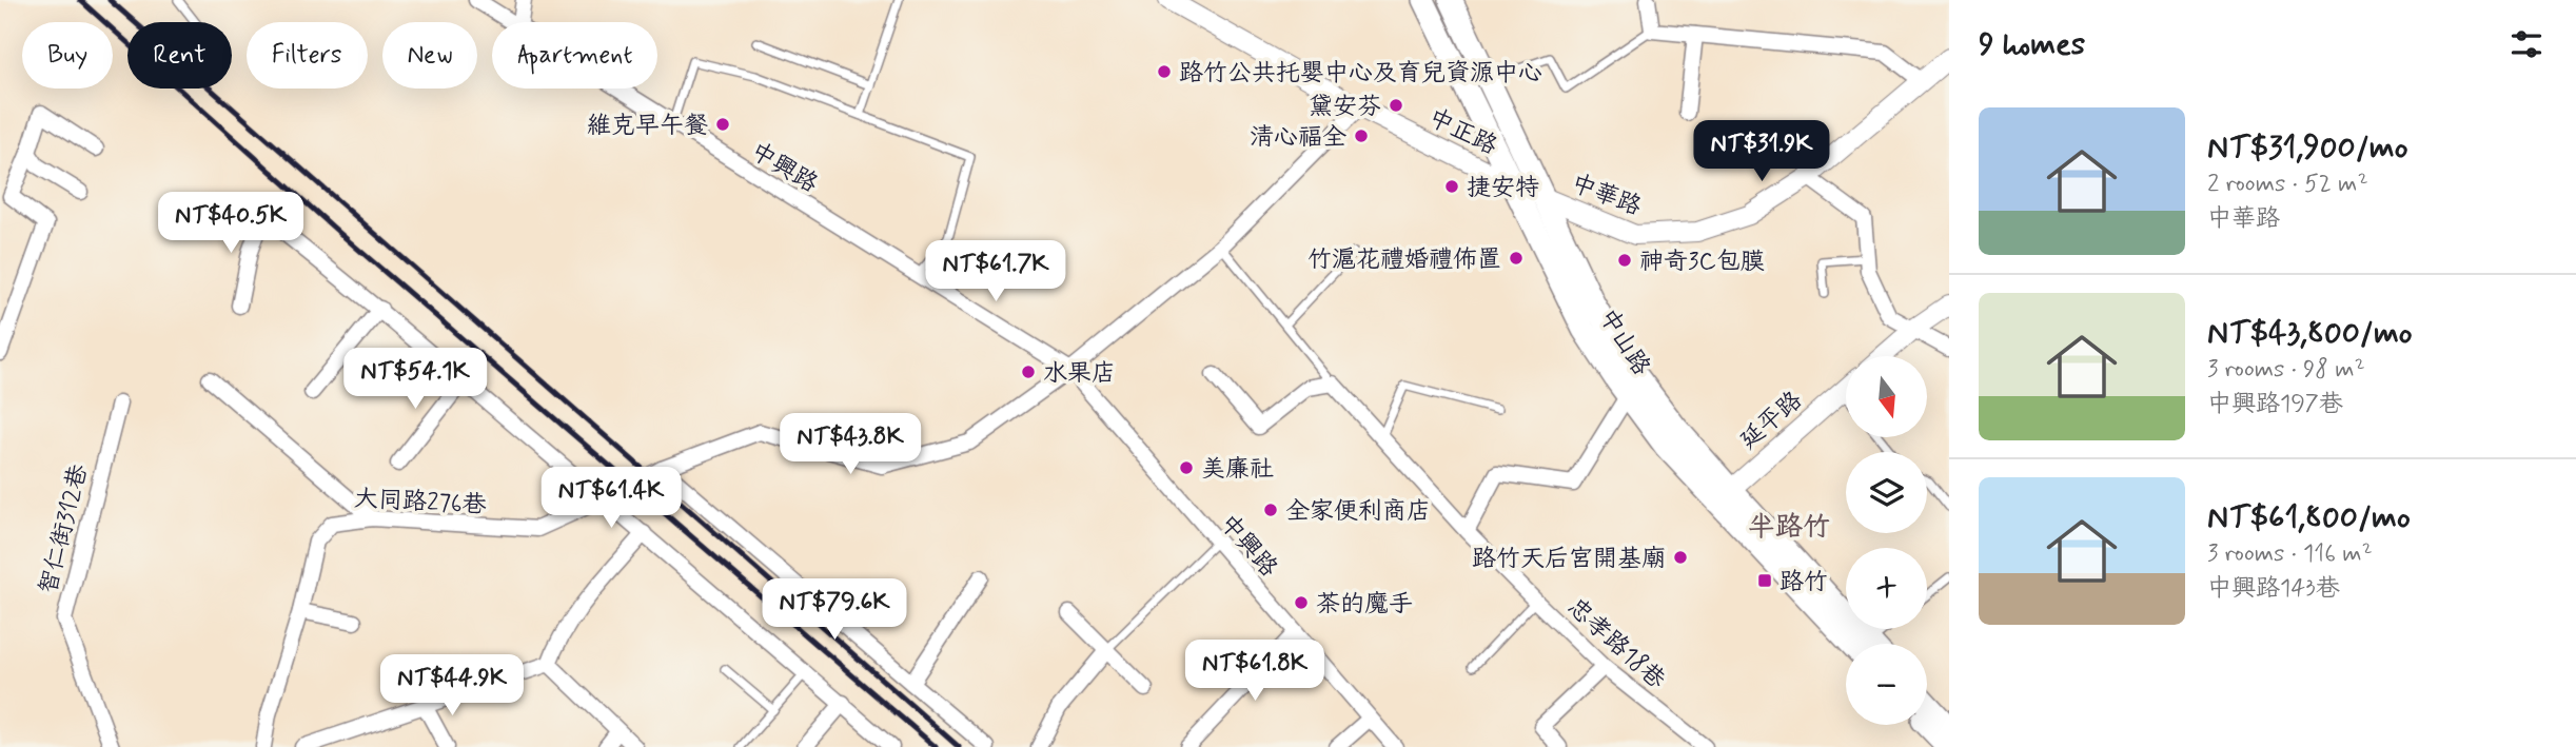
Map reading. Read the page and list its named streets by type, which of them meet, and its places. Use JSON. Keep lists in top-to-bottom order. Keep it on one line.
{"streets":{"main road":["中山路"],"street":["中正路","中興路","中華路","延平路","大同路276巷","智仁街312巷","忠孝路18巷"]},"crossings":[["中正路","中華路"],["中正路","中山路"],["中興路","大同路276巷"],["中華路","中山路"],["中山路","延平路"]],"districts":["半路竹"],"places":{"other":["路竹公共托嬰中心及育兒資源中心","黛安芬","維克早午餐","清心福全","捷安特","竹滬花禮婚禮佈置","神奇3C包膜","水果店","美廉社","全家便利商店","路竹天后宮開基廟","茶的魔手"],"transit":["路竹"]},"north":"bottom","page":{"heading":"9 homes","chip":["Buy","Rent","Filters","New","Apartment"],"list":[{"name":"NT$31,900/mo","note":"2 rooms · 52 m² · 中華路"},{"name":"NT$43,800/mo","note":"3 rooms · 98 m² · 中興路197巷"},{"name":"NT$61,800/mo","note":"3 rooms · 116 m² · 中興路143巷"}],"price":["NT$31.9K","NT$40.5K","NT$61.7K","NT$54.1K","NT$43.8K","NT$61.4K","NT$79.6K","NT$61.8K","NT$44.9K"],"map_buttons":["+","−"]}}
